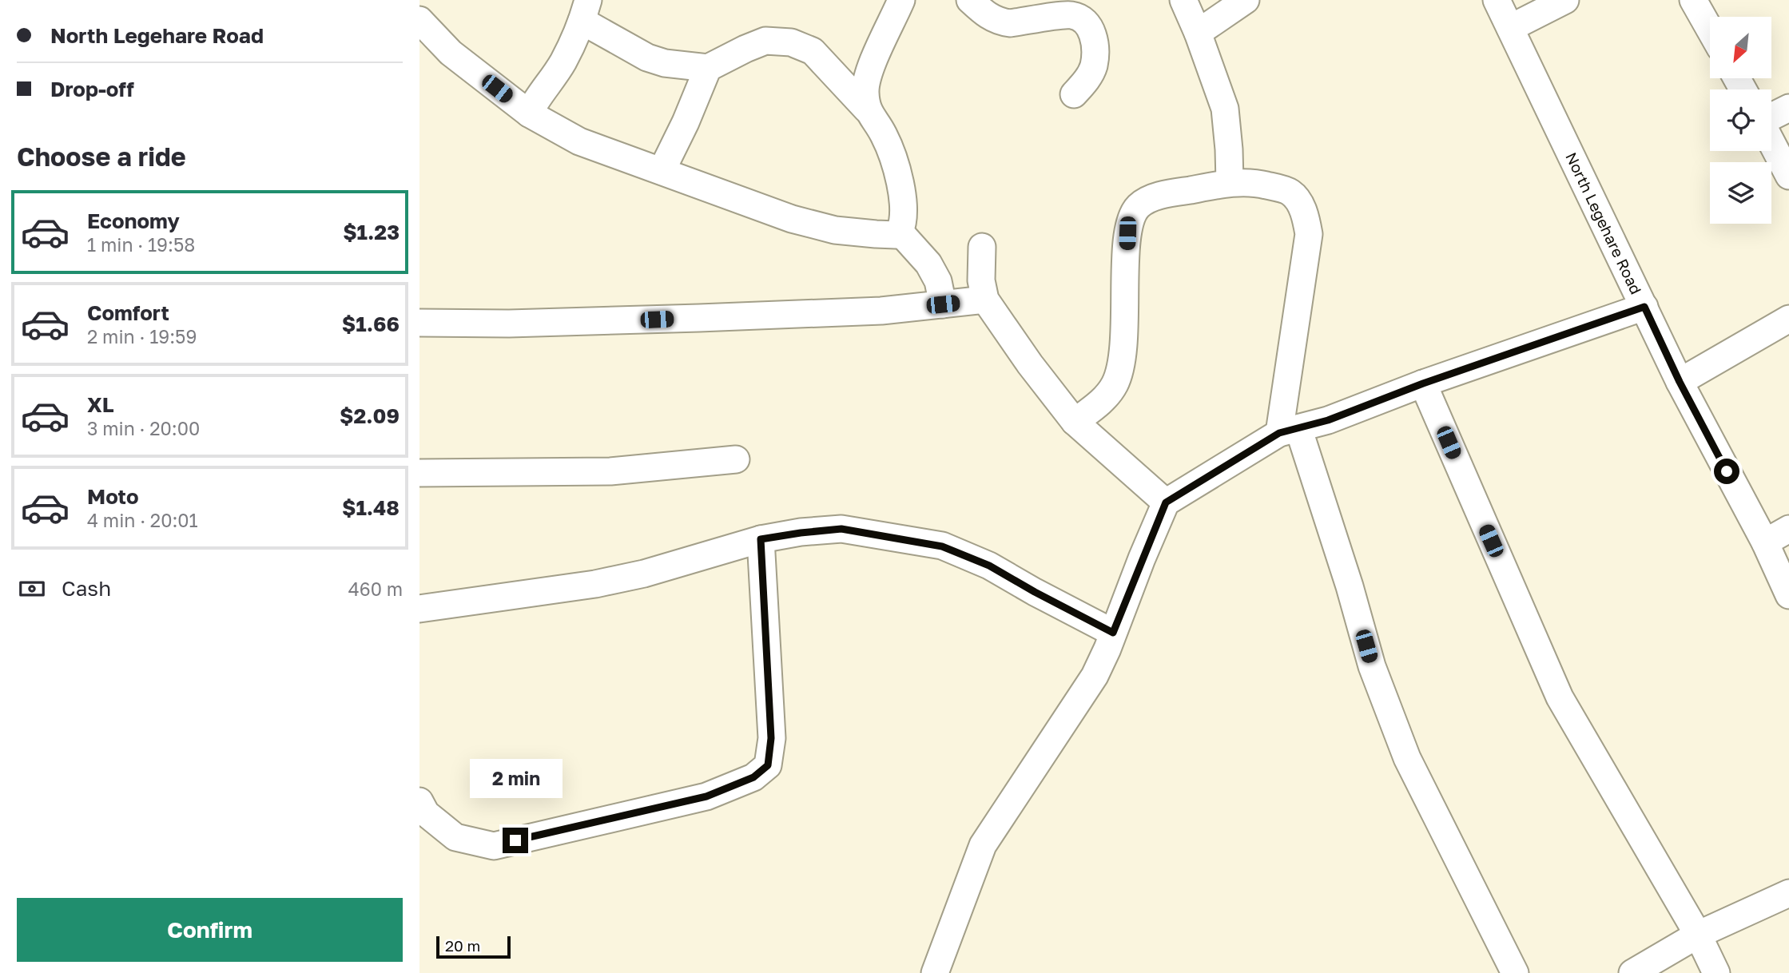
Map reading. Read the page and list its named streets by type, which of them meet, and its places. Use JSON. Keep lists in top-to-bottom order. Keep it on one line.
{"streets":{"street":["North Legehare Road"]},"scale_bar":"20 m","north":"bottom left","page":{"banner":["North Legehare Road","Drop-off"],"heading":"Choose a ride","list":[{"name":"Economy","note":"1 min · 19:58","value":"$1.23"},{"name":"Comfort","note":"2 min · 19:59","value":"$1.66"},{"name":"XL","note":"3 min · 20:00","value":"$2.09"},{"name":"Moto","note":"4 min · 20:01","value":"$1.48"}],"pay":["Cash","460 m"],"bubble":"2 min","buttons":"Confirm","scale":"20 m"}}
